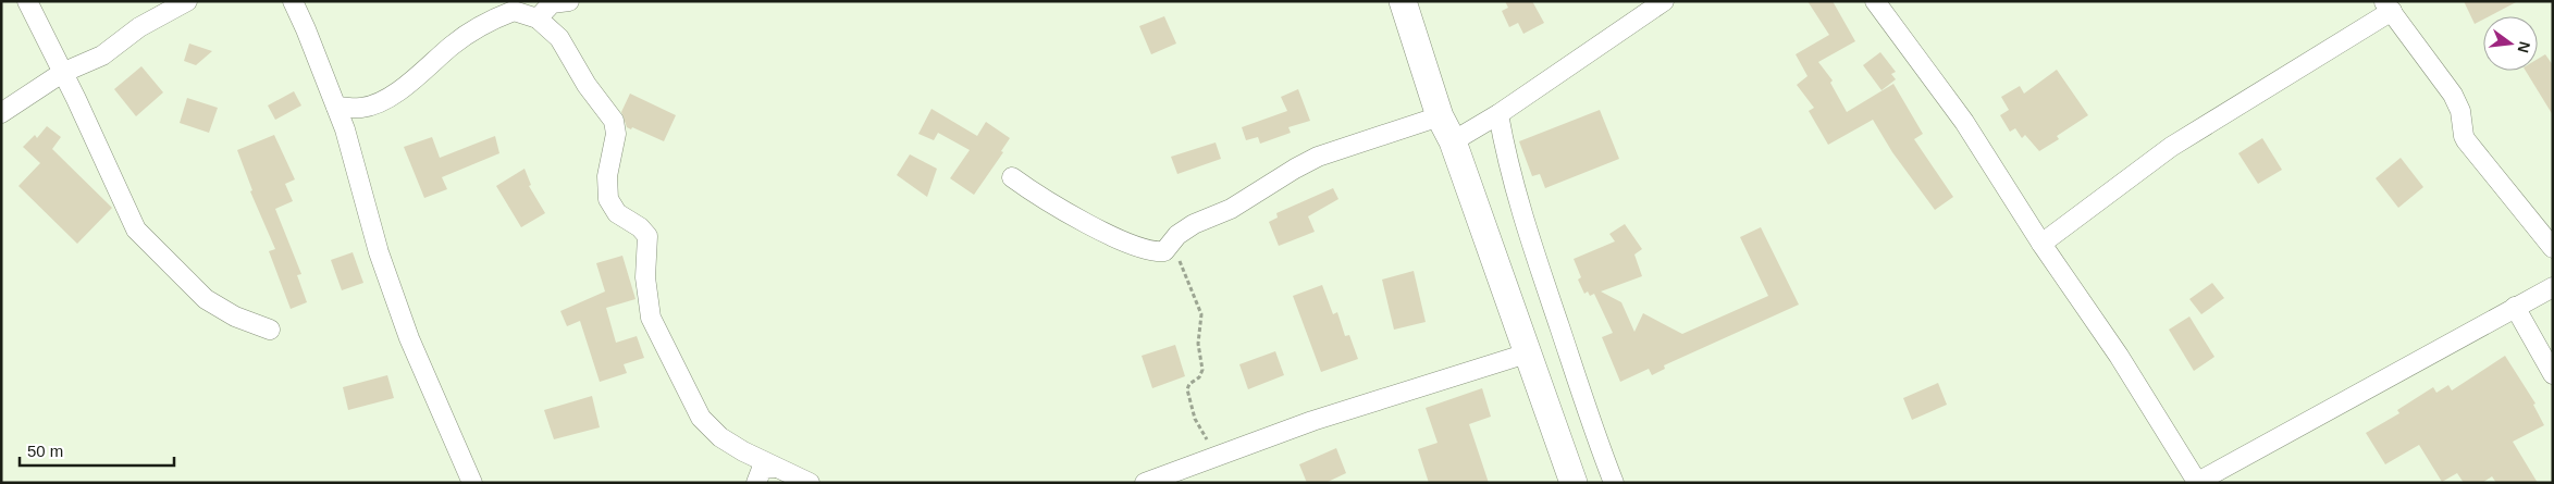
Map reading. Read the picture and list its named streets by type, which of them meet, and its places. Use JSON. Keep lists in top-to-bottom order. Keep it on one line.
{"scale_bar":"50 m","north":"right"}
